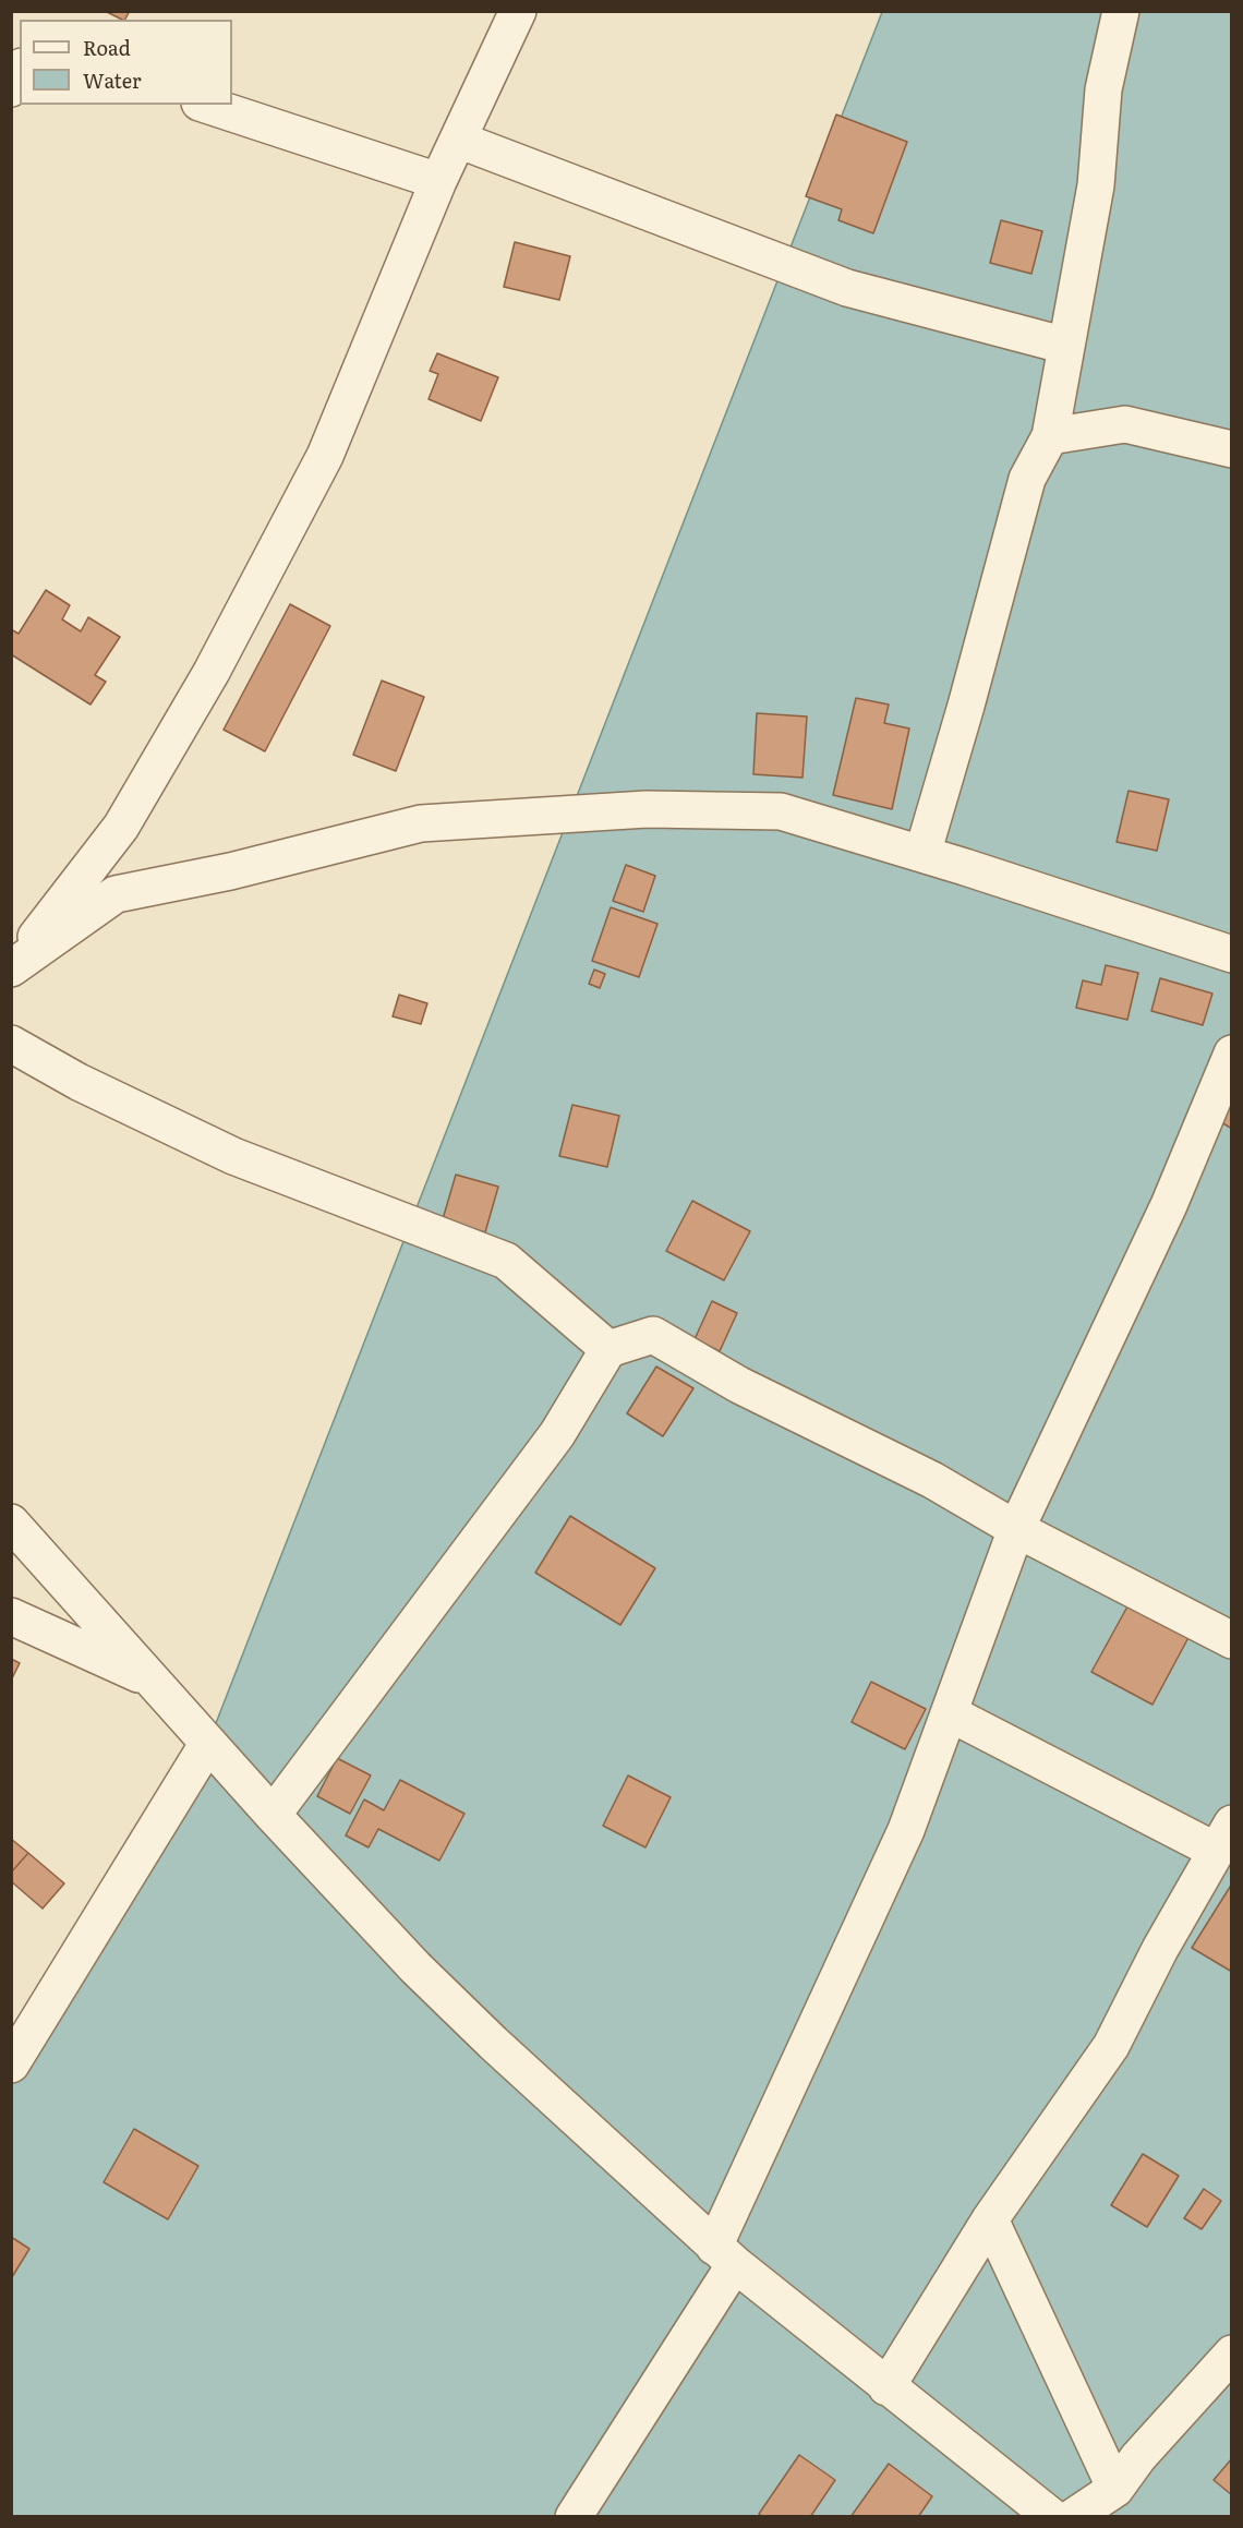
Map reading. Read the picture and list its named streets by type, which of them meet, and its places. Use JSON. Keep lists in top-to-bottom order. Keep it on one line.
{"legend":["Road","Water"]}
